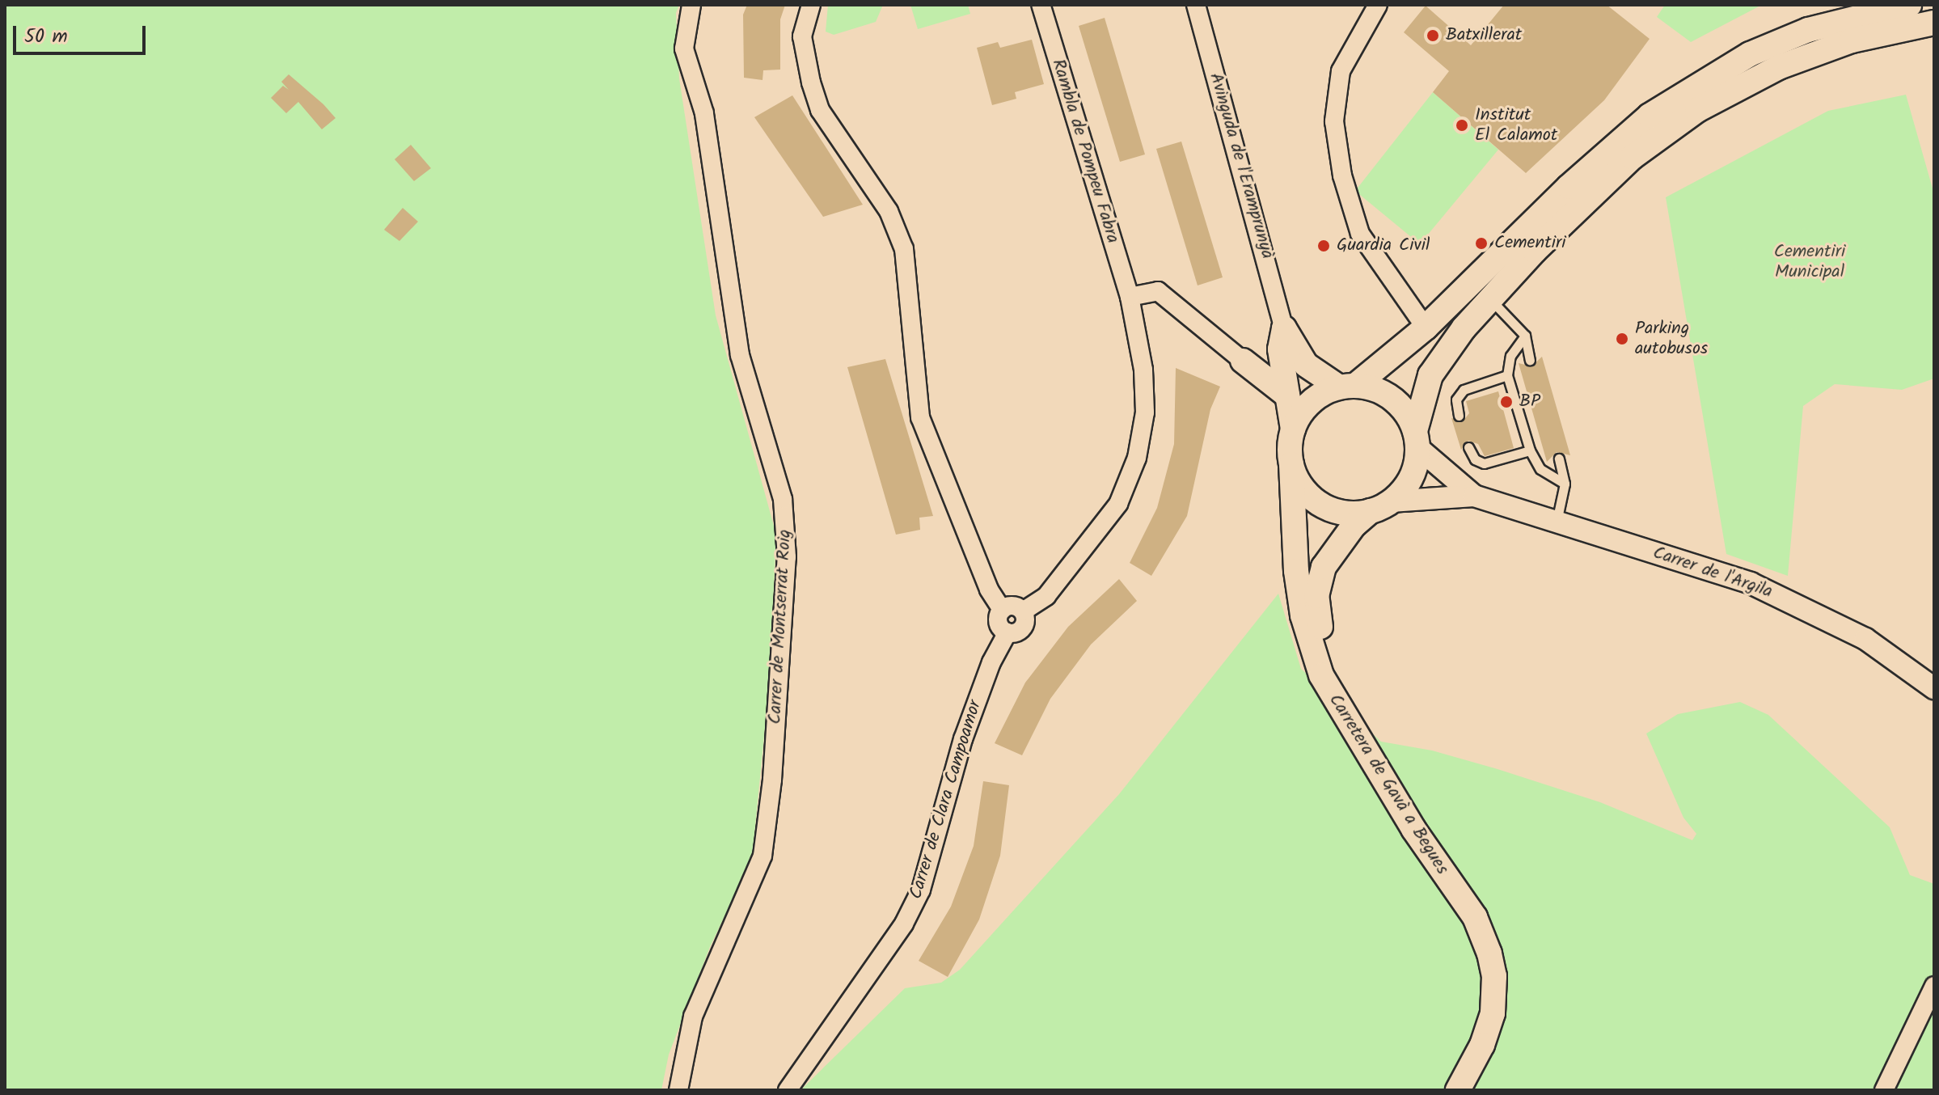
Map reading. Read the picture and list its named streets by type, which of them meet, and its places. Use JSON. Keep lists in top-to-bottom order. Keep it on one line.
{"streets":{"main road":["Carretera de Gavà a Begues"],"street":["Rambla de Pompeu Fabra","Avinguda de l'Eramprunyà","Carrer de l'Argila","Carrer de Montserrat Roig","Carrer de Clara Campoamor"]},"crossings":[["Carrer de l'Argila","Carretera de Gavà a Begues"]],"parks":["Cementiri Municipal"],"places":["Batxillerat","Institut El Calamot","Cementiri","Guardia Civil","Parking autobusos","BP"],"scale_bar":"50 m"}
